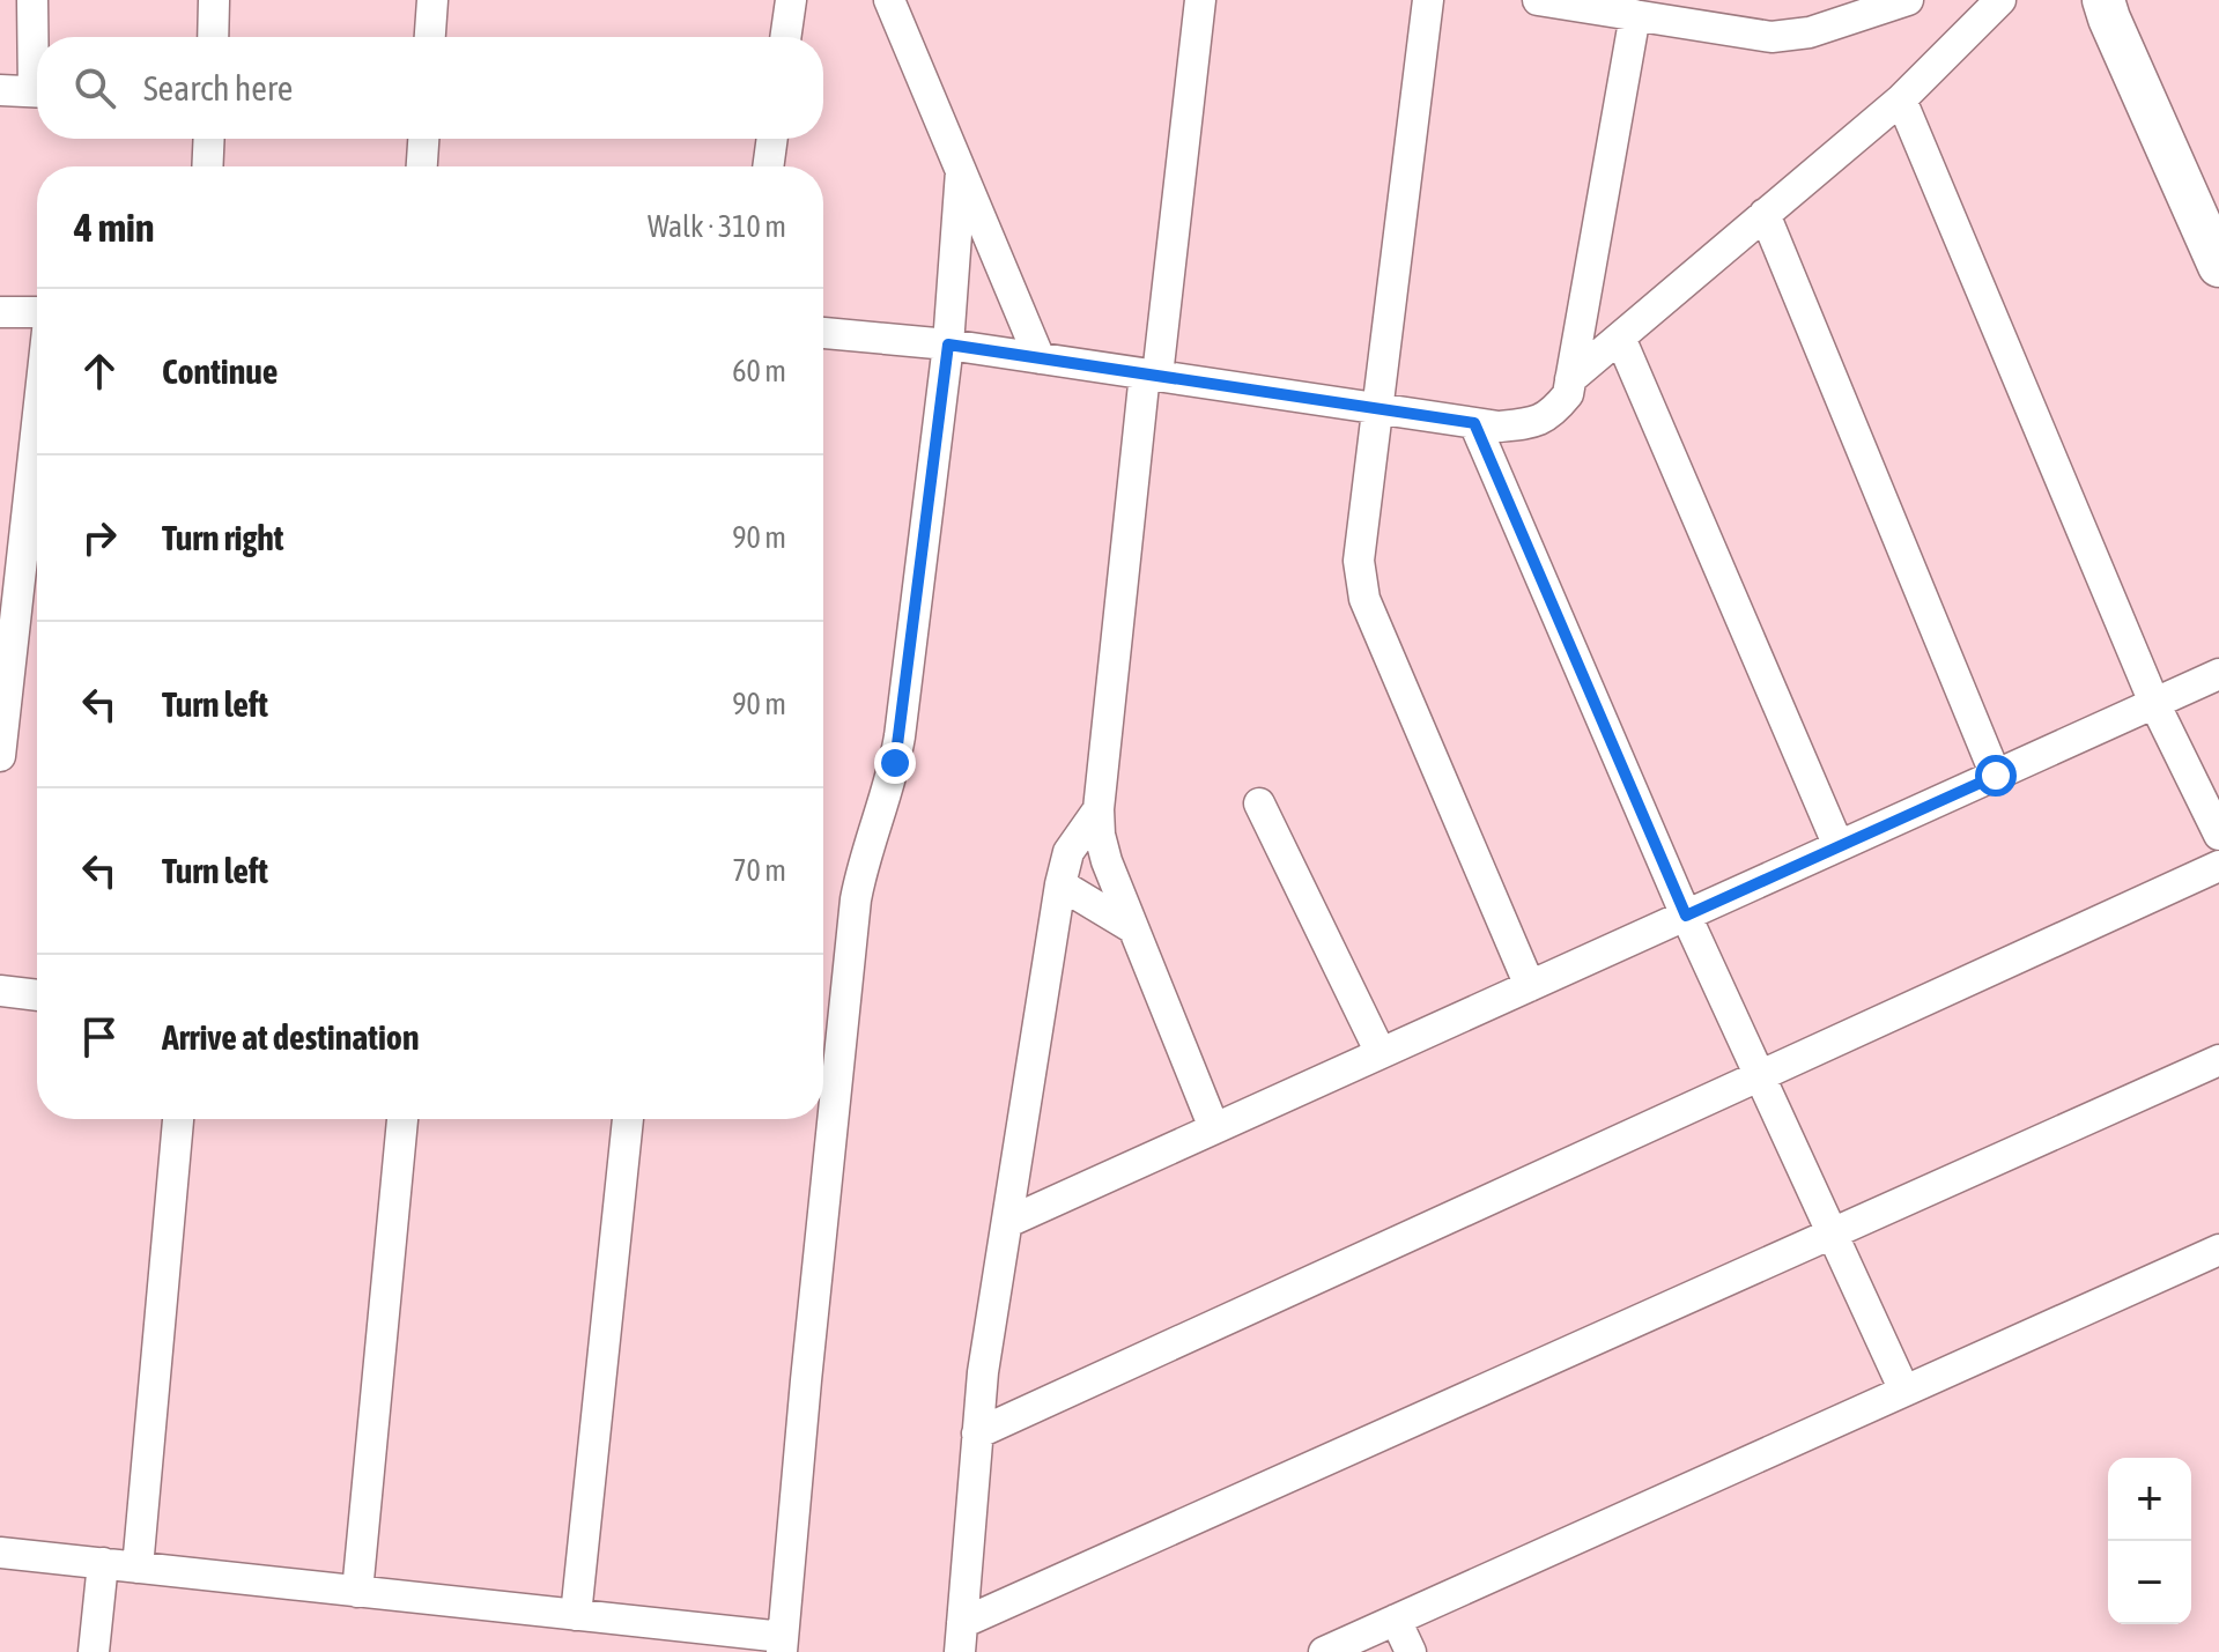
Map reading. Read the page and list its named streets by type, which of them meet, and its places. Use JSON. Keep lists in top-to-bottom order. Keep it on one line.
{"page":{"search":"Search here","heading":["4 min","Walk · 310 m"],"list":[["Continue","60 m"],["Turn right","90 m"],["Turn left","90 m"],["Turn left","70 m"],"Arrive at destination"],"map_buttons":["+","−"]}}
